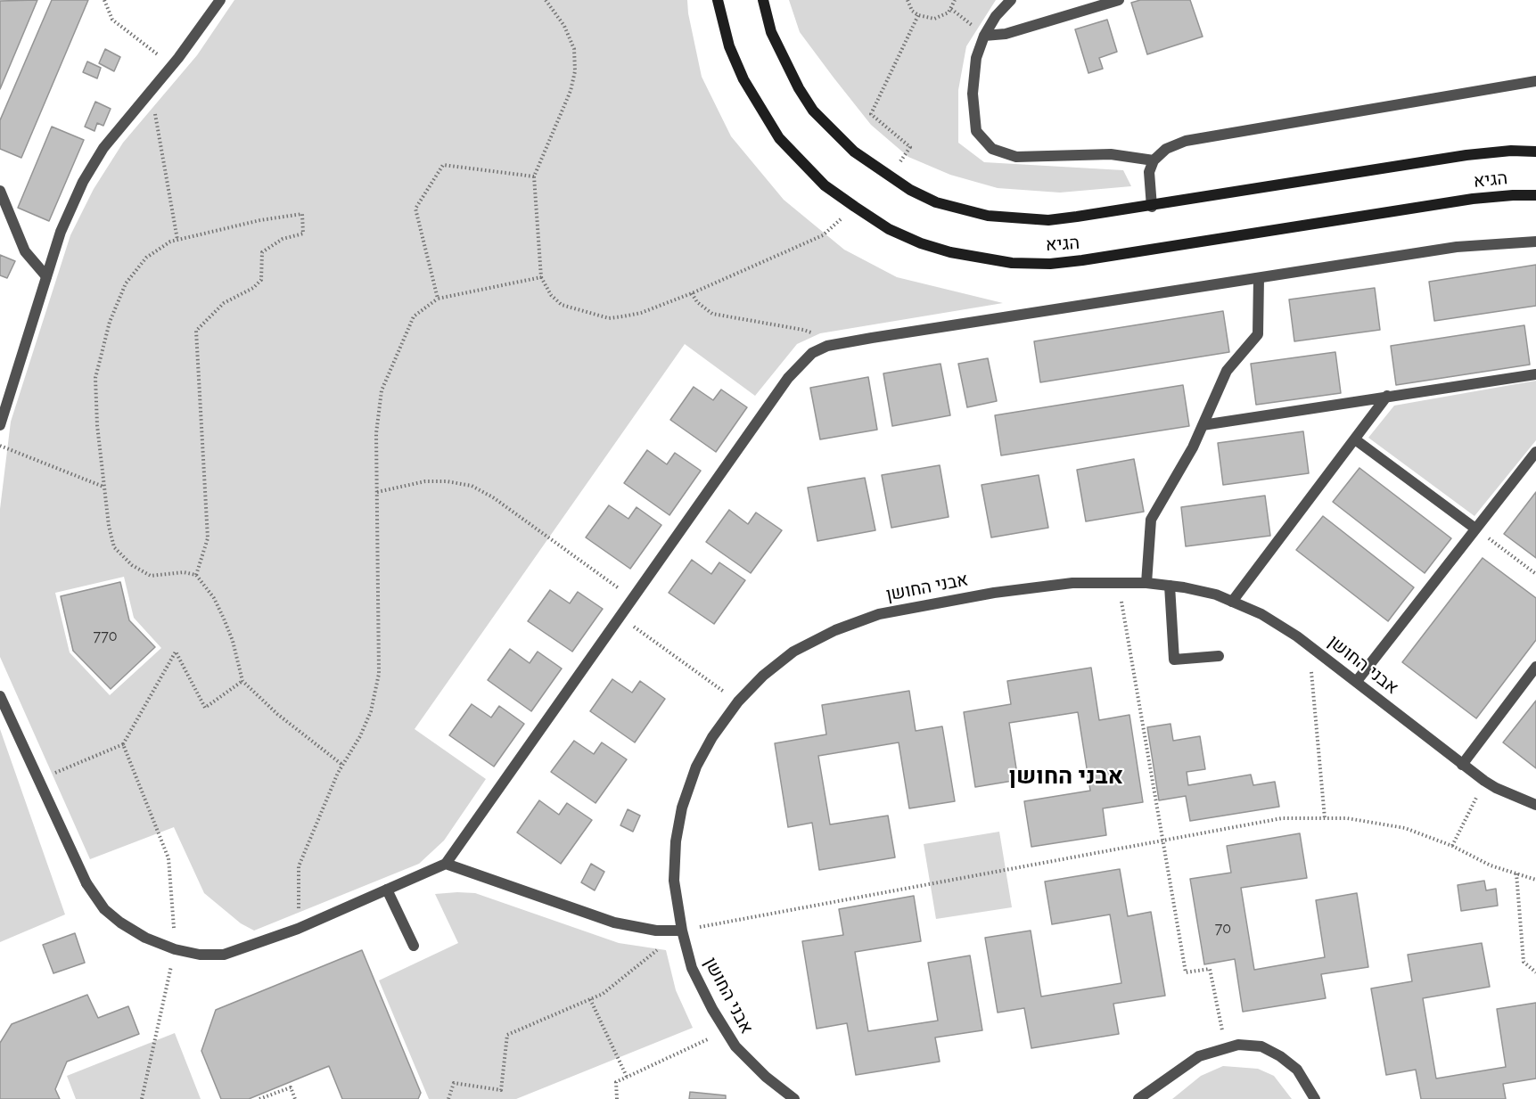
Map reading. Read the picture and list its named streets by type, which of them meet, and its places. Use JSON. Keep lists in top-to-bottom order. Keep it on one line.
{"streets":{"street":["הגיא","אבני החושן"]},"districts":["אבני החושן"],"house_numbers":["770","70"]}
